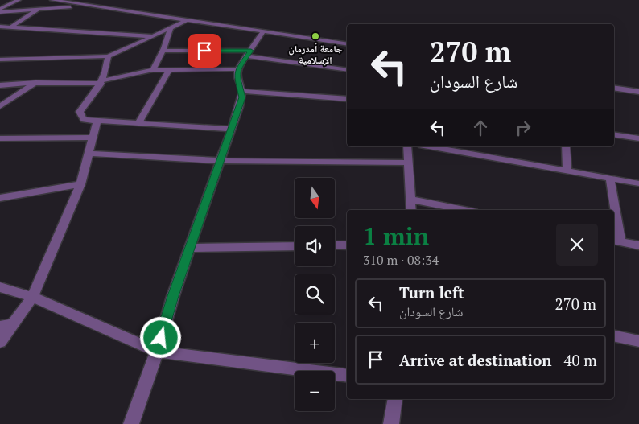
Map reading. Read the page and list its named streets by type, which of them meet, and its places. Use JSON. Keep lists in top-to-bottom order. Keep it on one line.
{"places":["جامعة أمدرمان الإسلامية"],"north":"bottom","page":{"turn":["270 m","شارع السودان"],"map_buttons":["+","−"],"heading":["1 min","310 m · 08:34"],"list":[{"name":"Turn left","note":"شارع السودان","value":"270 m"},{"name":"Arrive at destination","value":"40 m"}]}}
